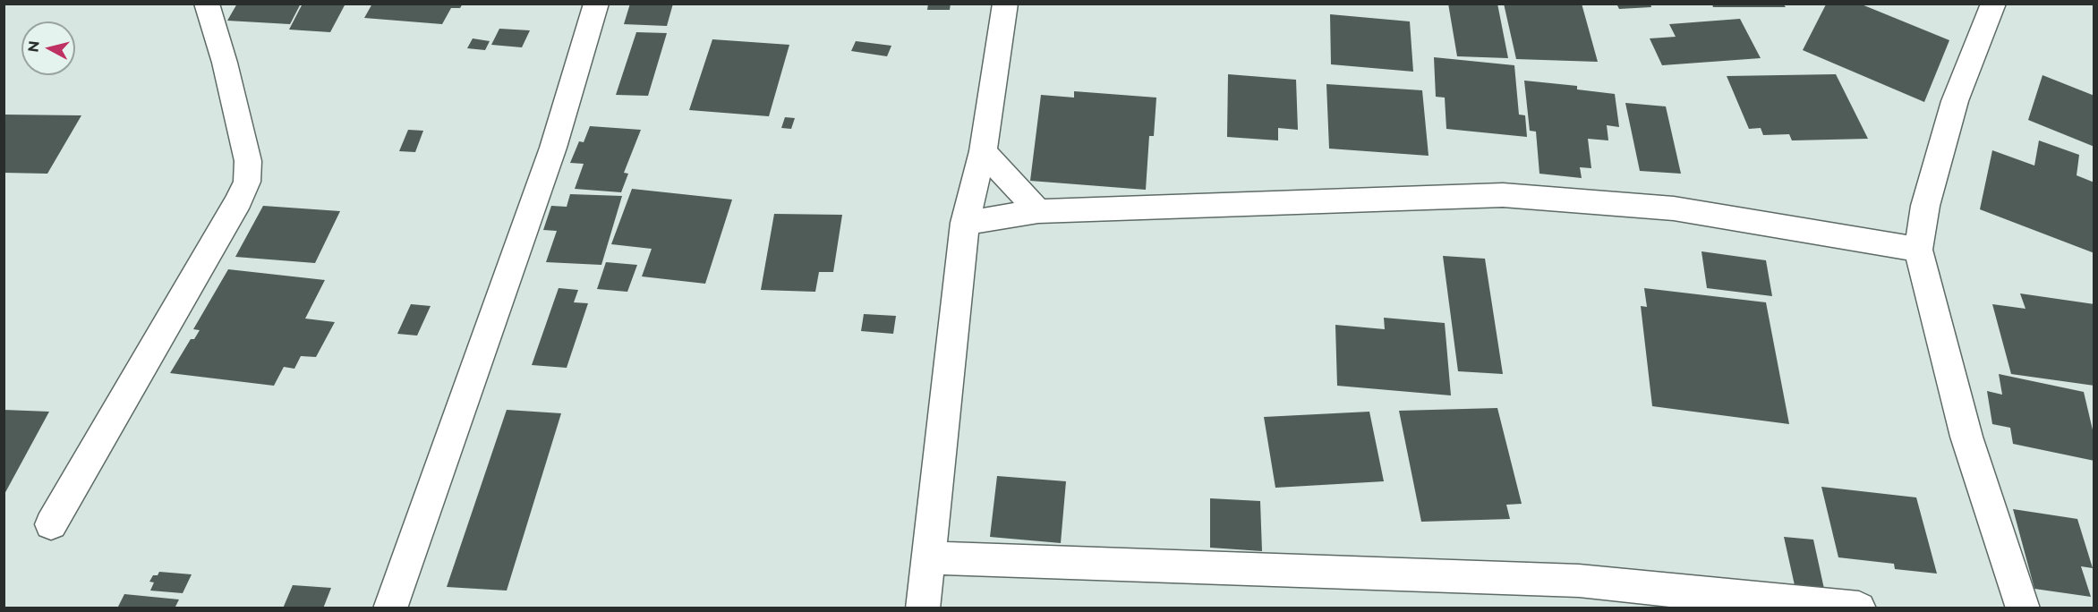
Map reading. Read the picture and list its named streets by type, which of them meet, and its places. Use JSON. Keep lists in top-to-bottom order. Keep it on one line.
{"north":"left"}
